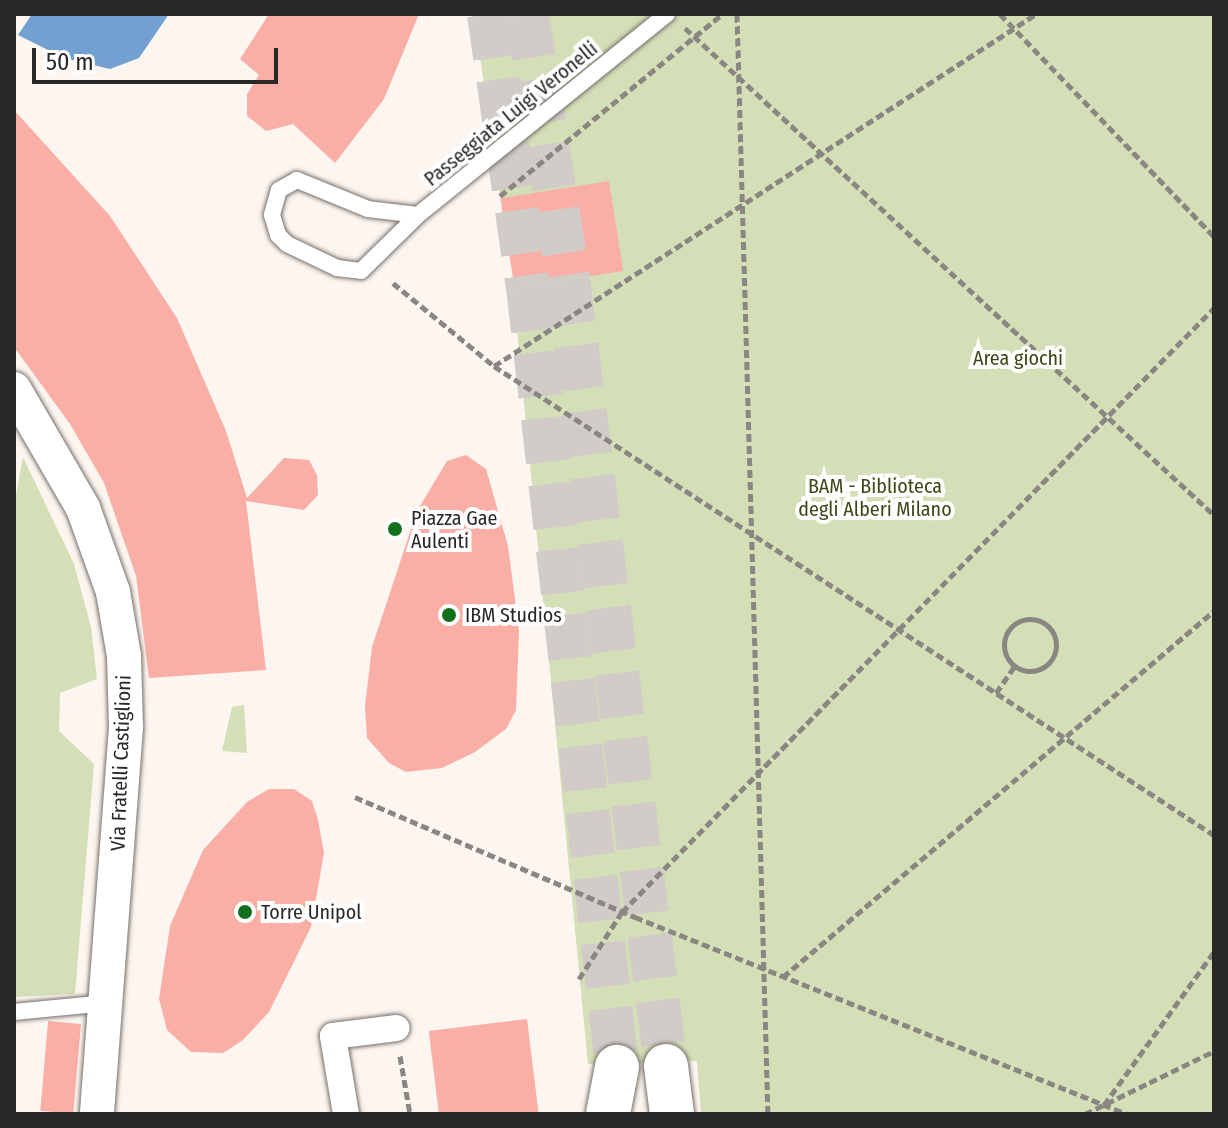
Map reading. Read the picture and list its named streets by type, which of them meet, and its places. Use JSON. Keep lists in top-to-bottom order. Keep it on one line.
{"streets":{"street":["Via Fratelli Castiglioni"],"lane":["Passeggiata Luigi Veronelli"]},"parks":["Area giochi","BAM - Biblioteca degli Alberi Milano"],"places":["Piazza Gae Aulenti","IBM Studios","Torre Unipol"],"scale_bar":"50 m"}
